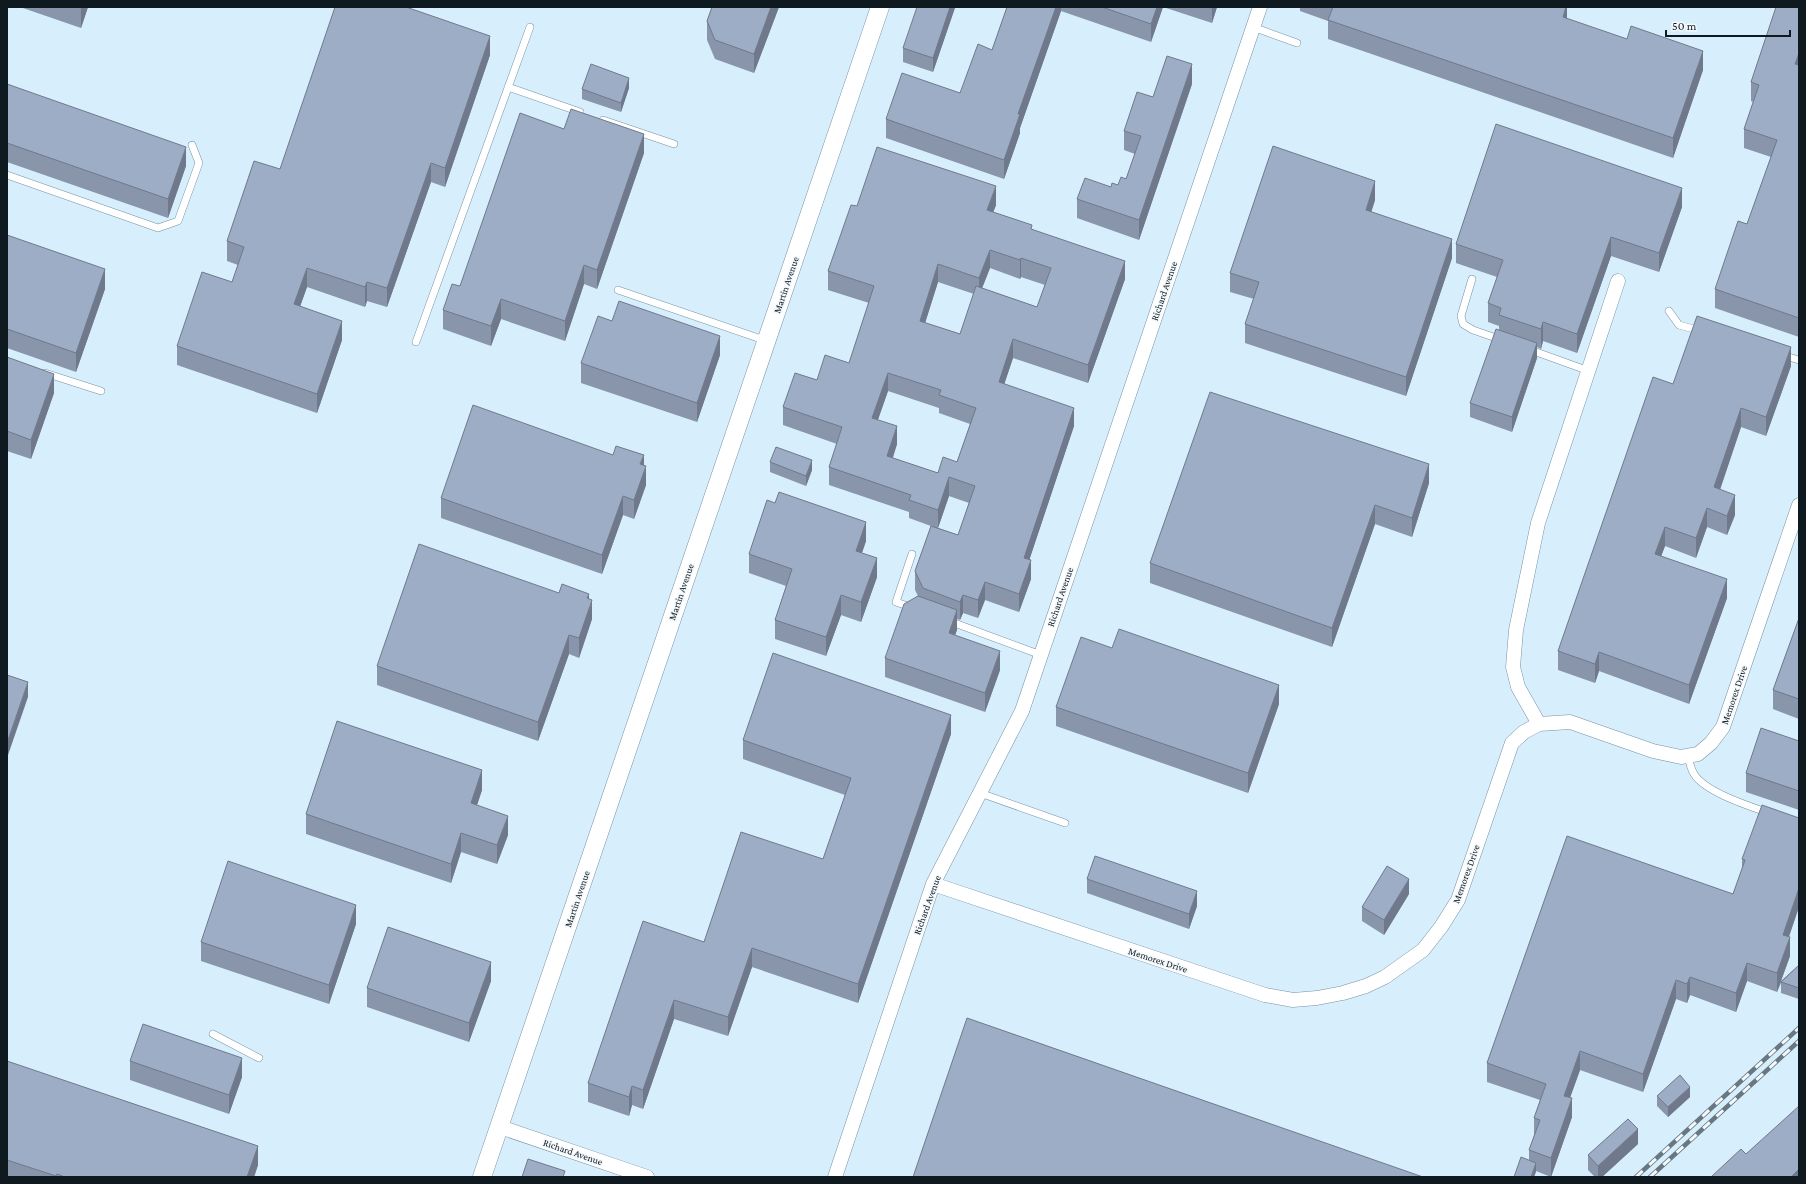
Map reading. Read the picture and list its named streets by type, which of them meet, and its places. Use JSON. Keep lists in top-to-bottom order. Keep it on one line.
{"streets":{"street":["Martin Avenue","Richard Avenue","Memorex Drive"]},"crossings":[["Martin Avenue","Richard Avenue"],["Richard Avenue","Memorex Drive"]],"scale_bar":"50 m"}
